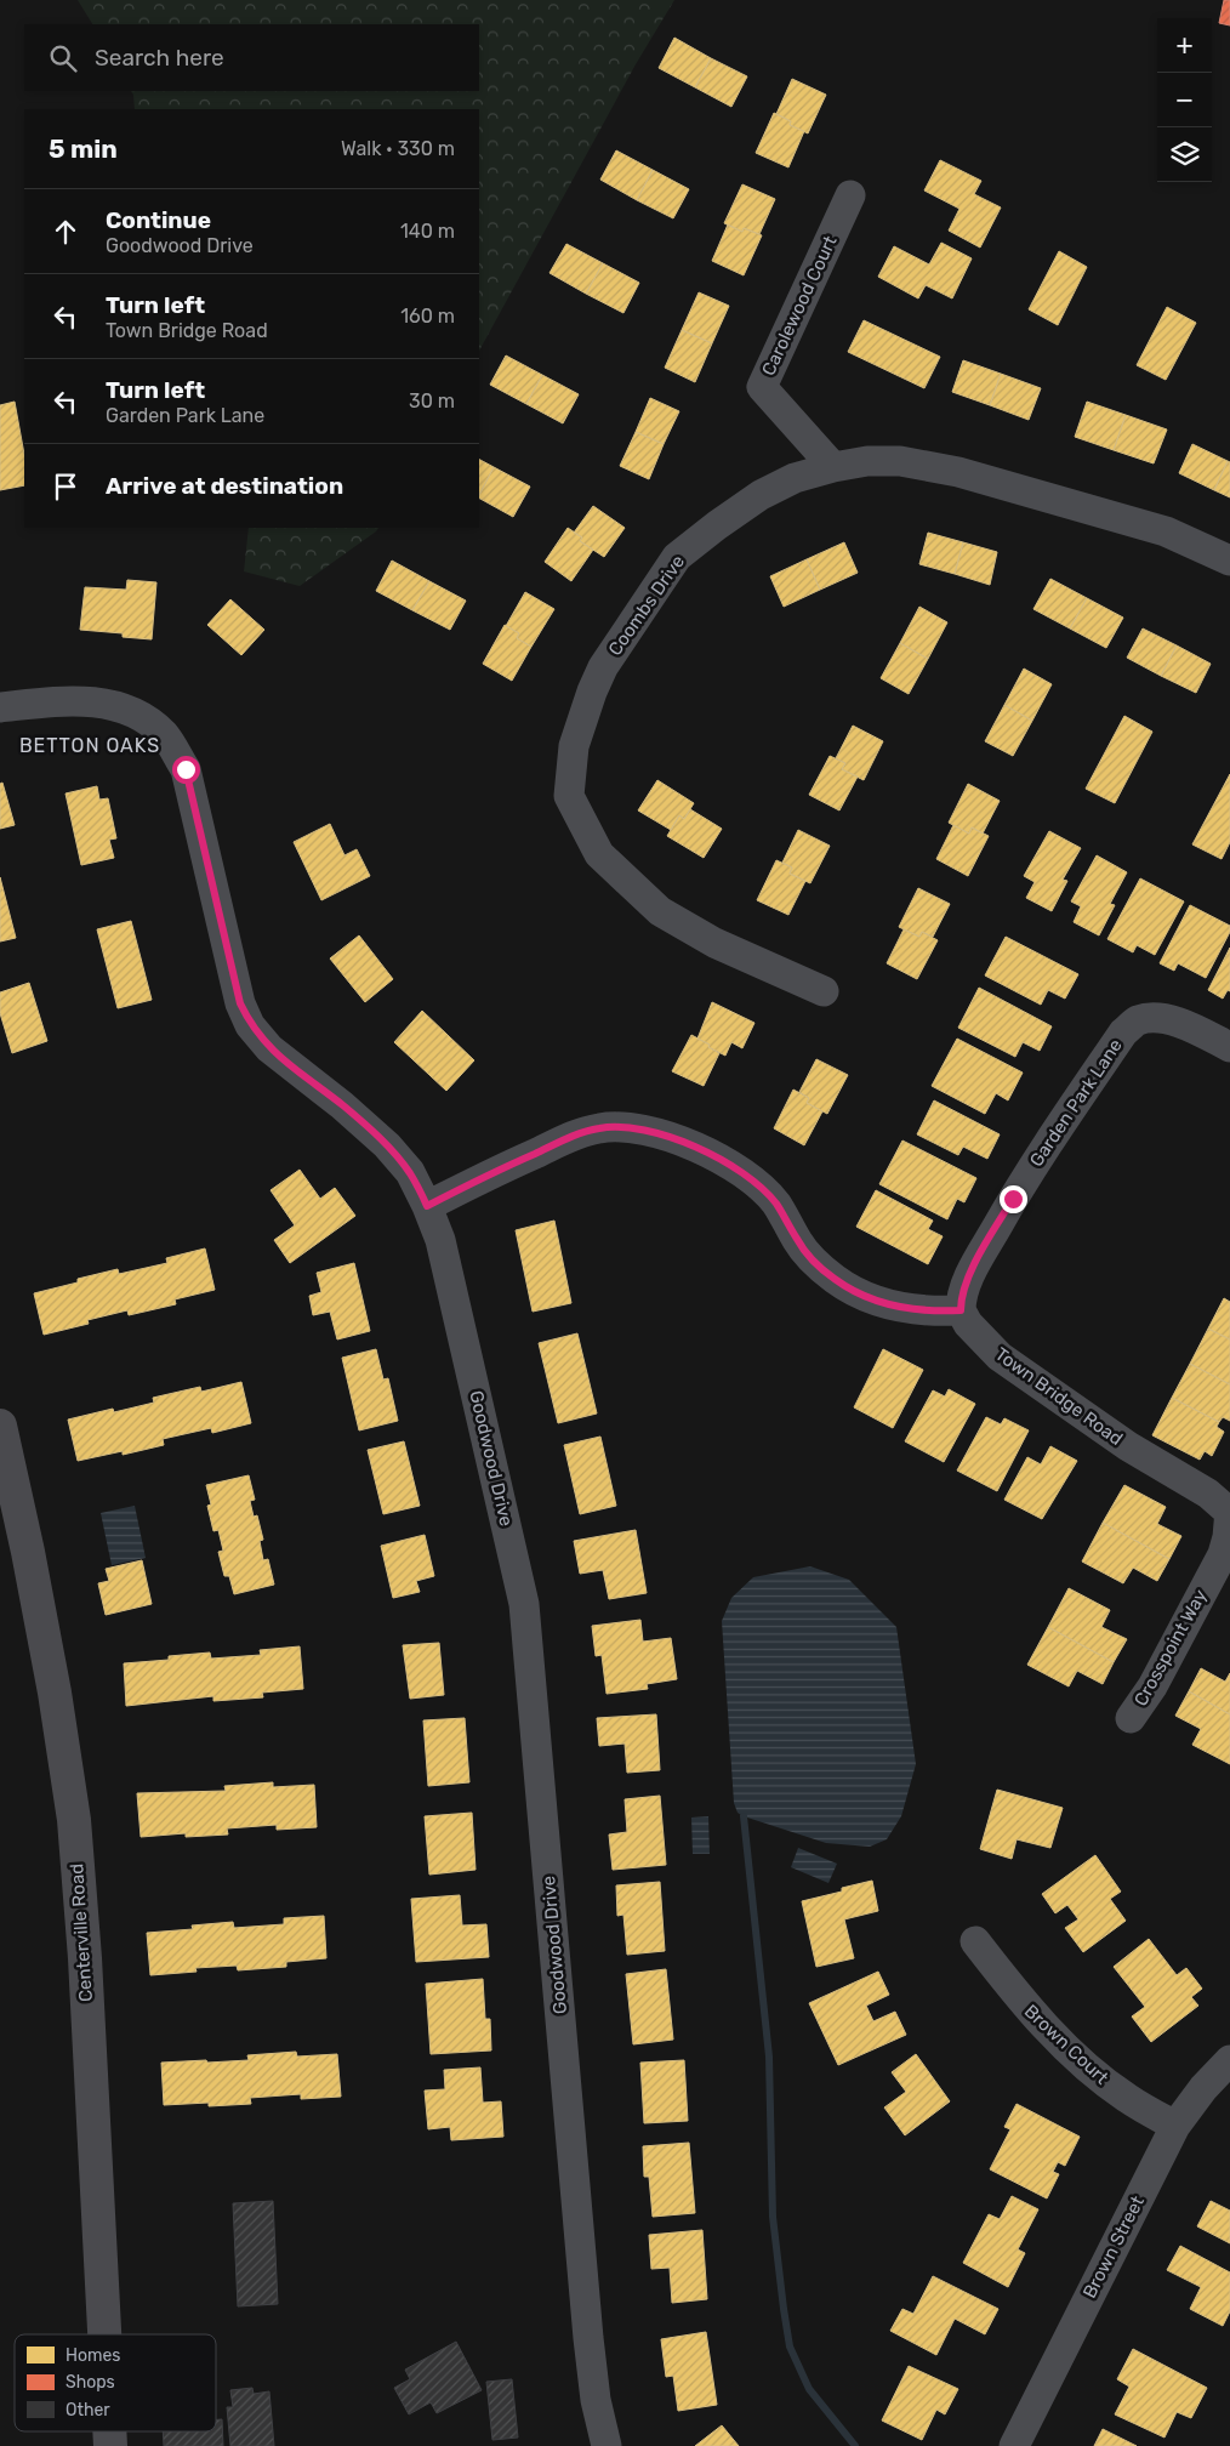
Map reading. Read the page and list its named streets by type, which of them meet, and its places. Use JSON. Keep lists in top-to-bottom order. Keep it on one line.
{"streets":{"main road":["Centerville Road"],"street":["Carolewood Court","Coombs Drive","Garden Park Lane","Town Bridge Road","Goodwood Drive","Crosspoint Way","Brown Court","Brown Street"]},"crossings":[["Carolewood Court","Coombs Drive"],["Garden Park Lane","Town Bridge Road"],["Town Bridge Road","Crosspoint Way"],["Brown Court","Brown Street"]],"districts":["BETTON OAKS"],"legend":["Homes","Shops","Other"],"page":{"map_buttons":["+","−"],"search":"Search here","heading":["5 min","Walk · 330 m"],"list":[["Continue","Goodwood Drive","140 m"],["Turn left","Town Bridge Road","160 m"],["Turn left","Garden Park Lane","30 m"],"Arrive at destination"]}}
